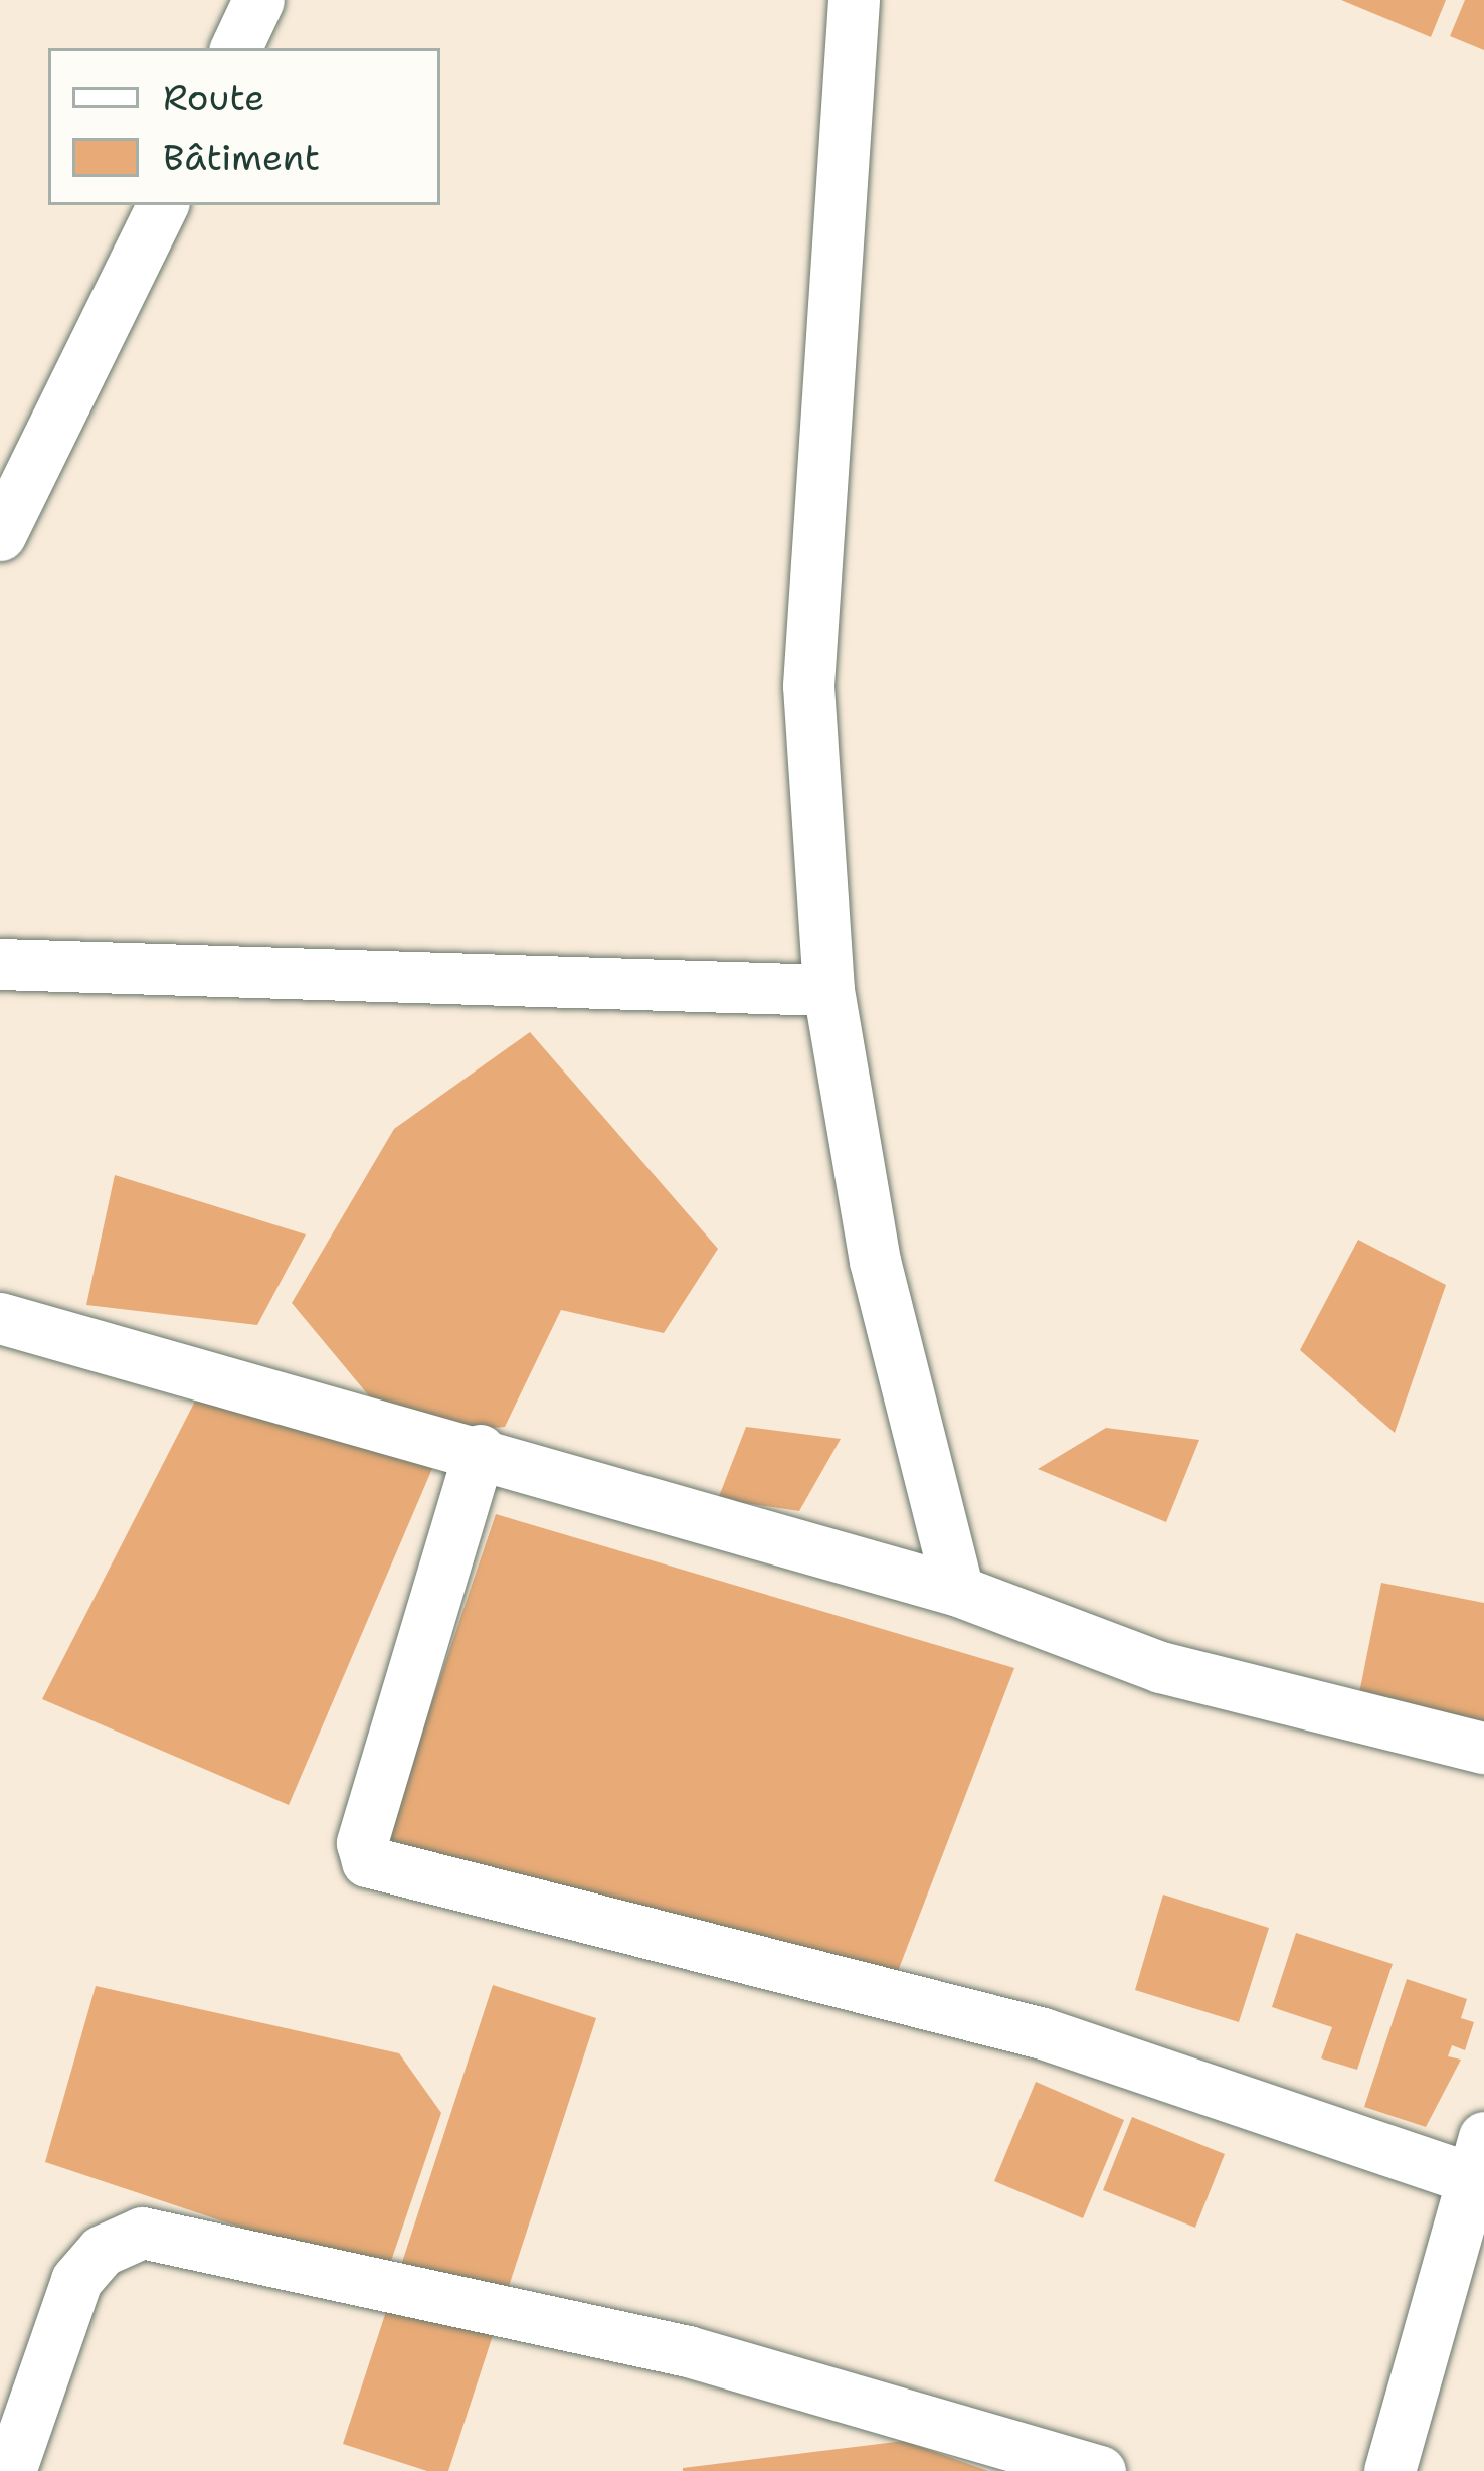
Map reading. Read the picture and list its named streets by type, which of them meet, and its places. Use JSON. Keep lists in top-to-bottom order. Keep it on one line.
{"legend":["Route","Bâtiment"]}
